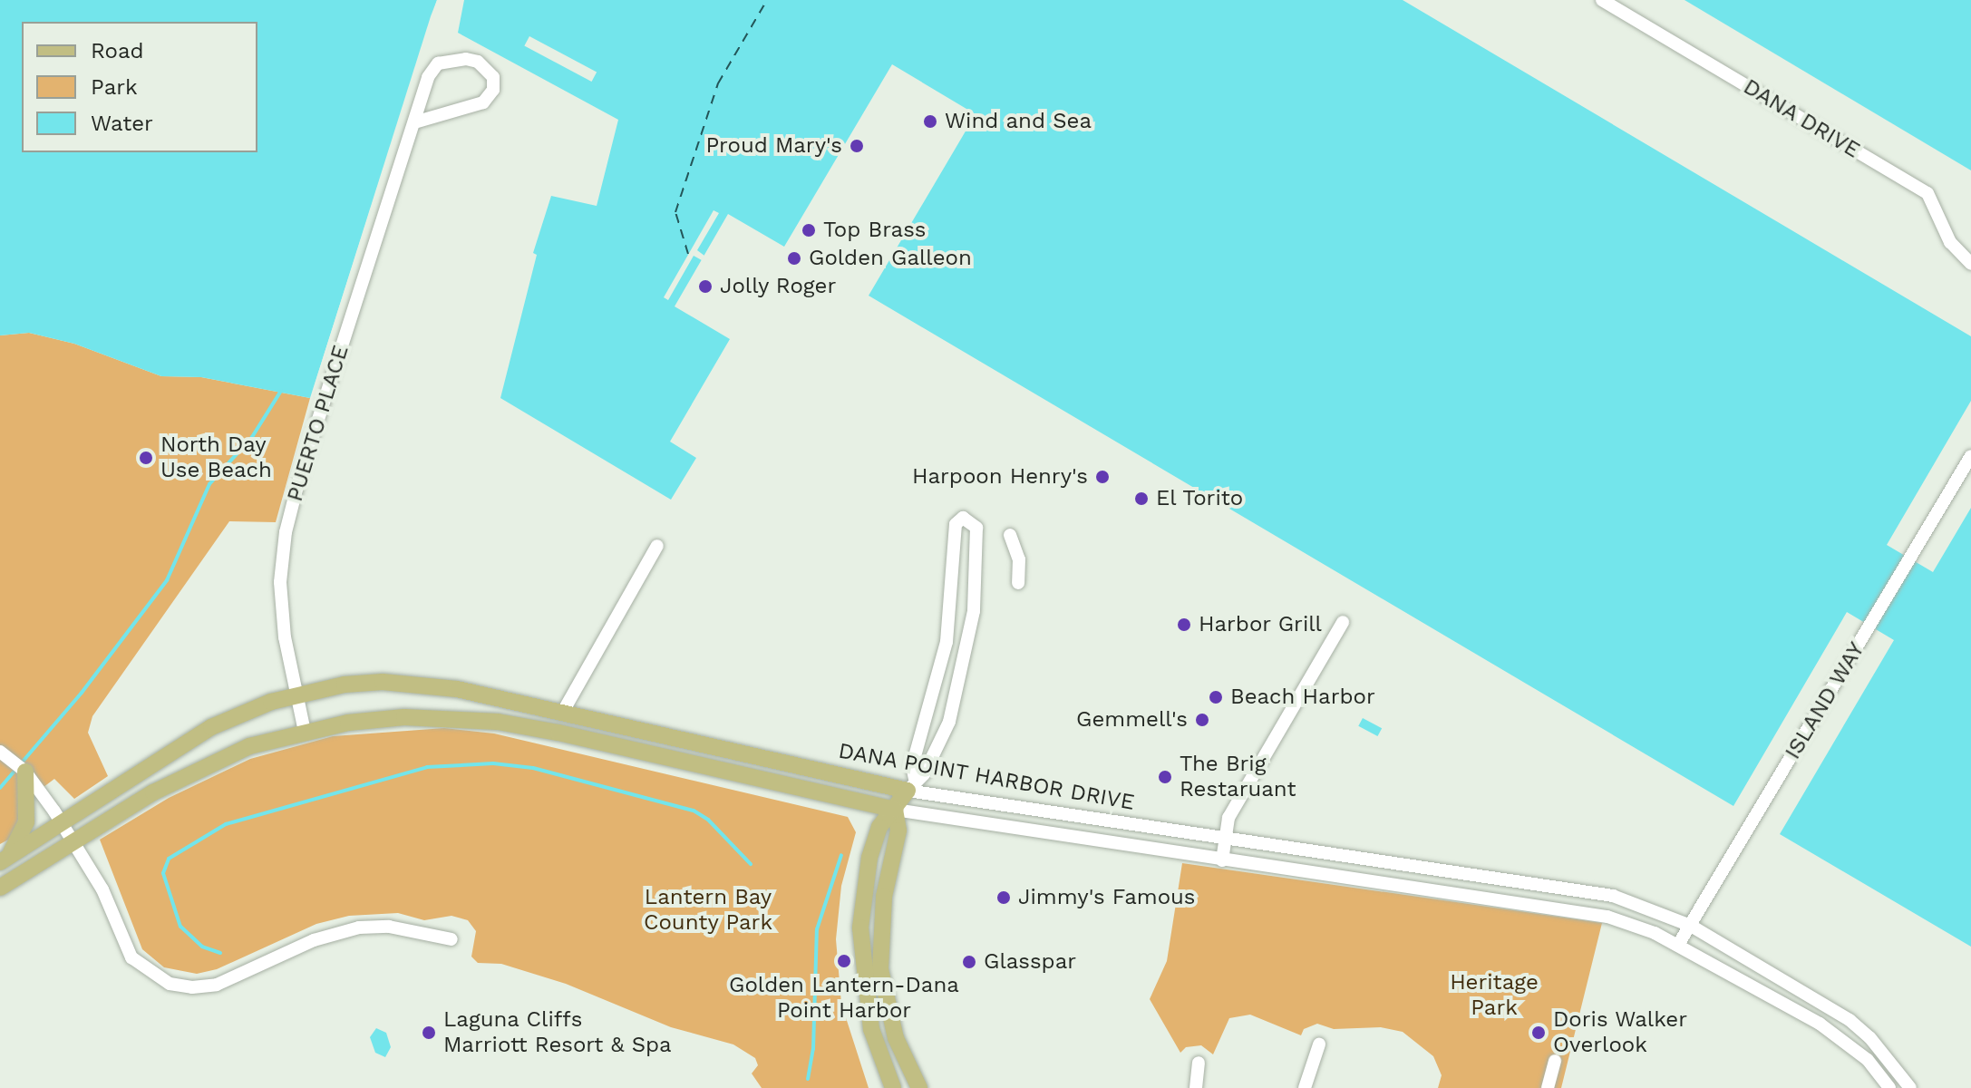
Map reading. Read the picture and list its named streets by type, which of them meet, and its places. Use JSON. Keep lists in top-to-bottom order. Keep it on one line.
{"streets":{"main road":["DANA POINT HARBOR DRIVE"],"street":["DANA DRIVE","PUERTO PLACE","ISLAND WAY"]},"crossings":[["PUERTO PLACE","DANA POINT HARBOR DRIVE"],["ISLAND WAY","DANA POINT HARBOR DRIVE"]],"parks":["Lantern Bay County Park","Heritage Park"],"places":["Wind and Sea","Proud Mary's","Top Brass","Golden Galleon","Jolly Roger","North Day Use Beach","Harpoon Henry's","El Torito","Harbor Grill","Beach Harbor","Gemmell's","The Brig Restaruant","Jimmy's Famous","Golden Lantern-Dana Point Harbor","Glasspar","Laguna Cliffs Marriott Resort & Spa","Doris Walker Overlook"],"legend":["Road","Park","Water"]}
